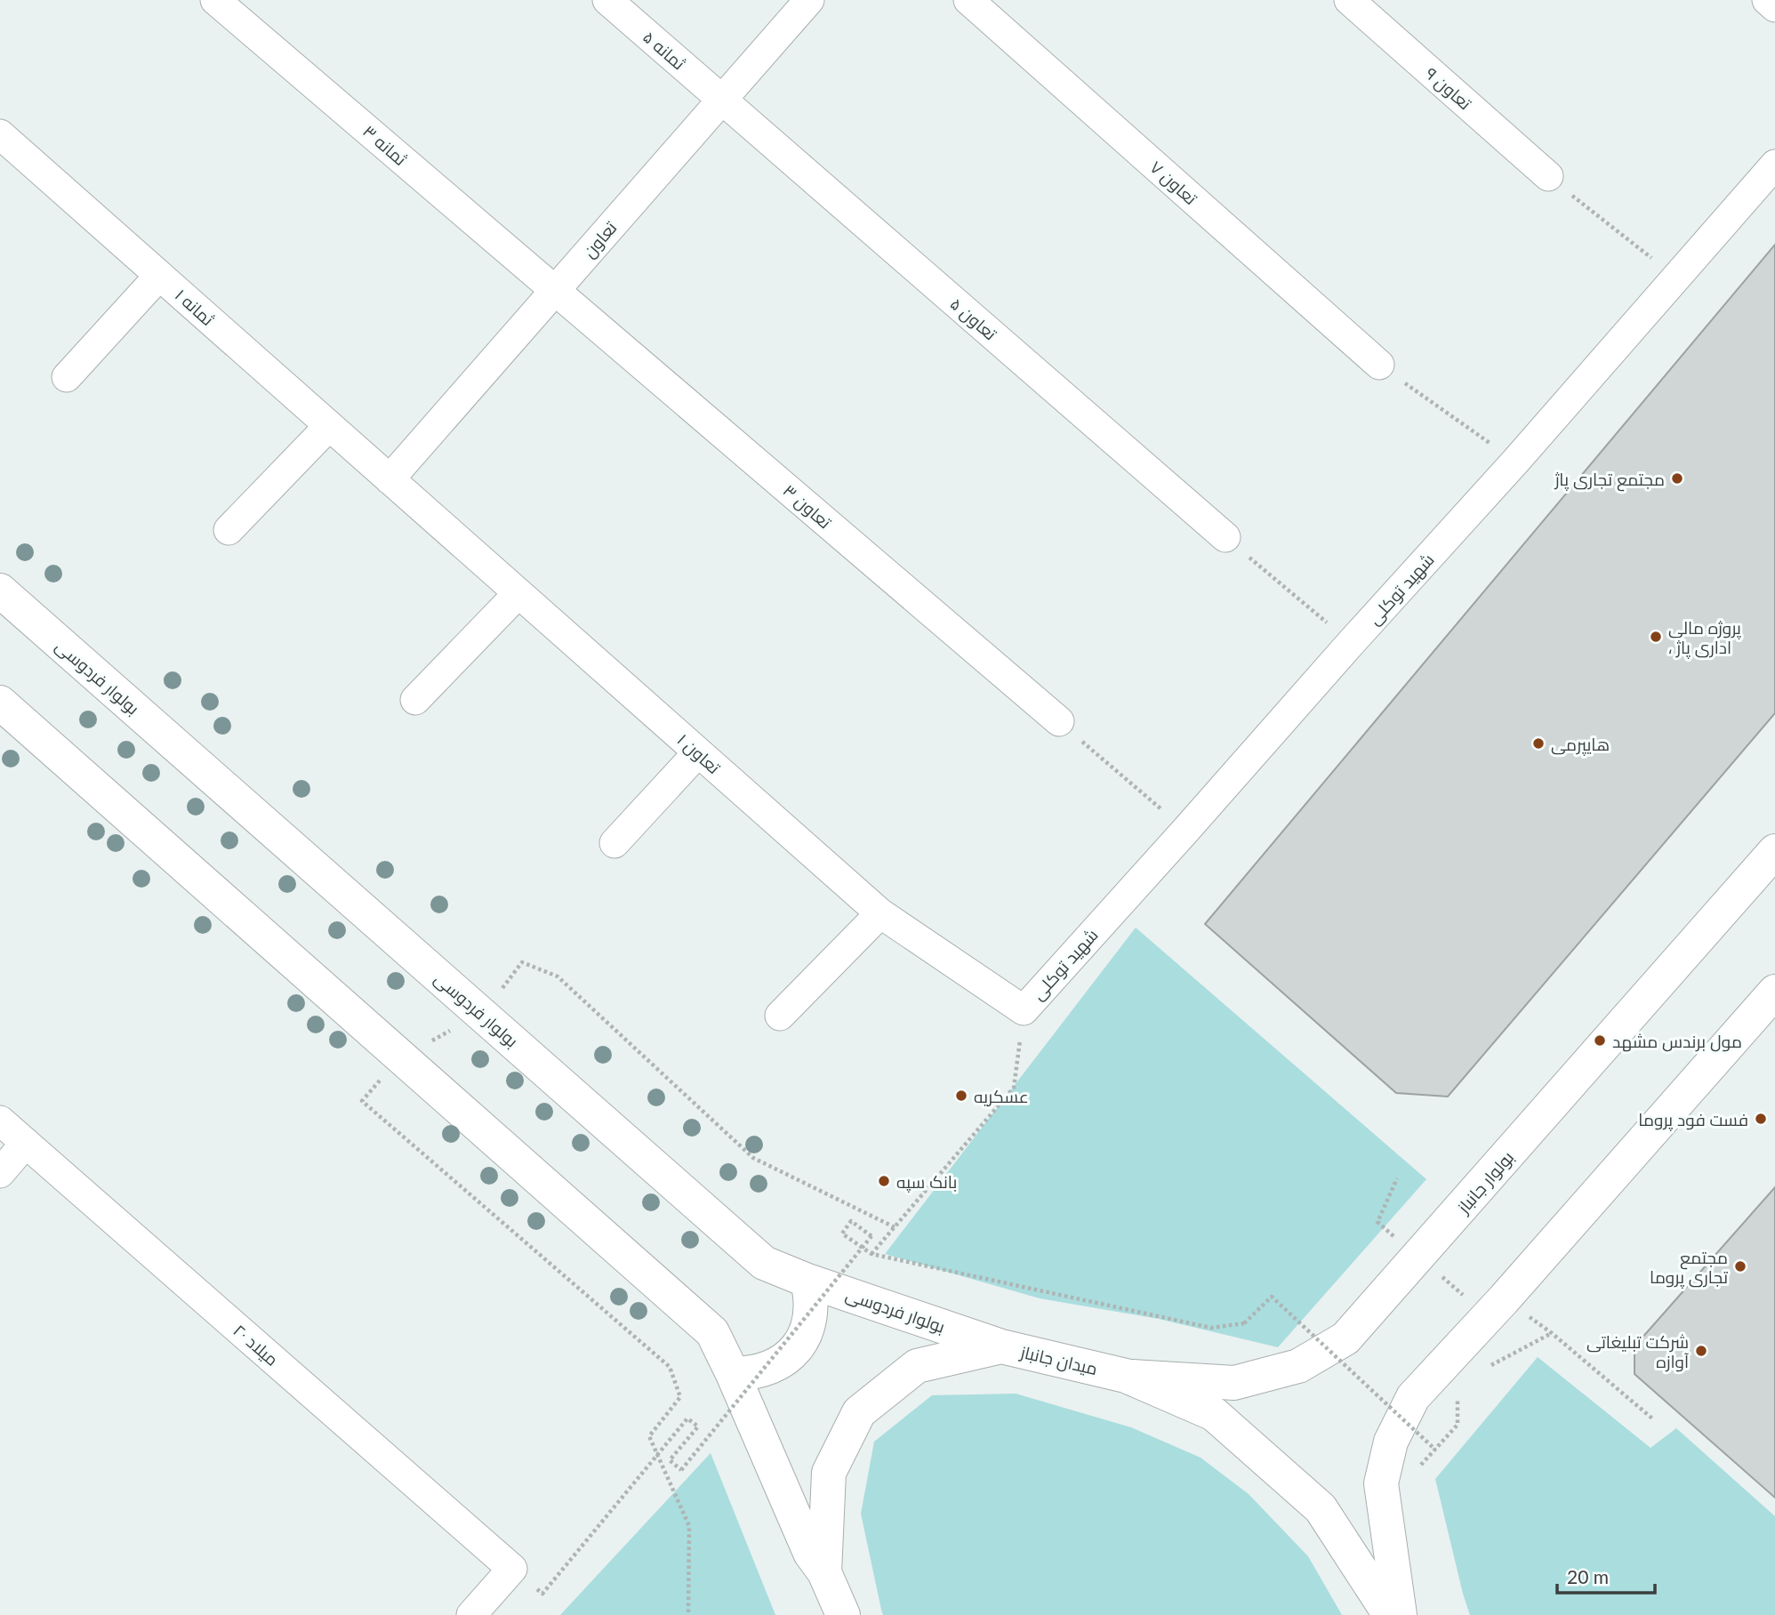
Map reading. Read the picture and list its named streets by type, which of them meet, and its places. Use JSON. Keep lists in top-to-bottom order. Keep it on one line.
{"streets":{"main road":["بولوار فردوسی","بولوار جانباز","میدان جانباز"],"street":["ثمانه ۵","تعاون ۹","ثمانه ۳","تعاون ۷","تعاون","ثمانه ۱","تعاون ۵","تعاون ۳","شهید توکلی","تعاون ۱","میلاد ۲۰"]},"crossings":[["ثمانه ۵","تعاون"],["ثمانه ۵","تعاون ۵"],["ثمانه ۳","تعاون"],["ثمانه ۳","تعاون ۳"],["تعاون","ثمانه ۱"],["تعاون","تعاون ۵"],["تعاون","تعاون ۳"],["تعاون","تعاون ۱"],["ثمانه ۱","تعاون ۱"],["شهید توکلی","تعاون ۱"],["بولوار فردوسی","میدان جانباز"],["بولوار جانباز","میدان جانباز"]],"places":["مجتمع تجاری پاژ","پروژه مالی ، اداری پاژ","هایپرمی","مول برندس مشهد","عسکریه","فست فود پروما","بانک سپه","مجتمع تجاری پروما","شرکت تبلیغاتی آوازه"],"scale_bar":"20 m"}
